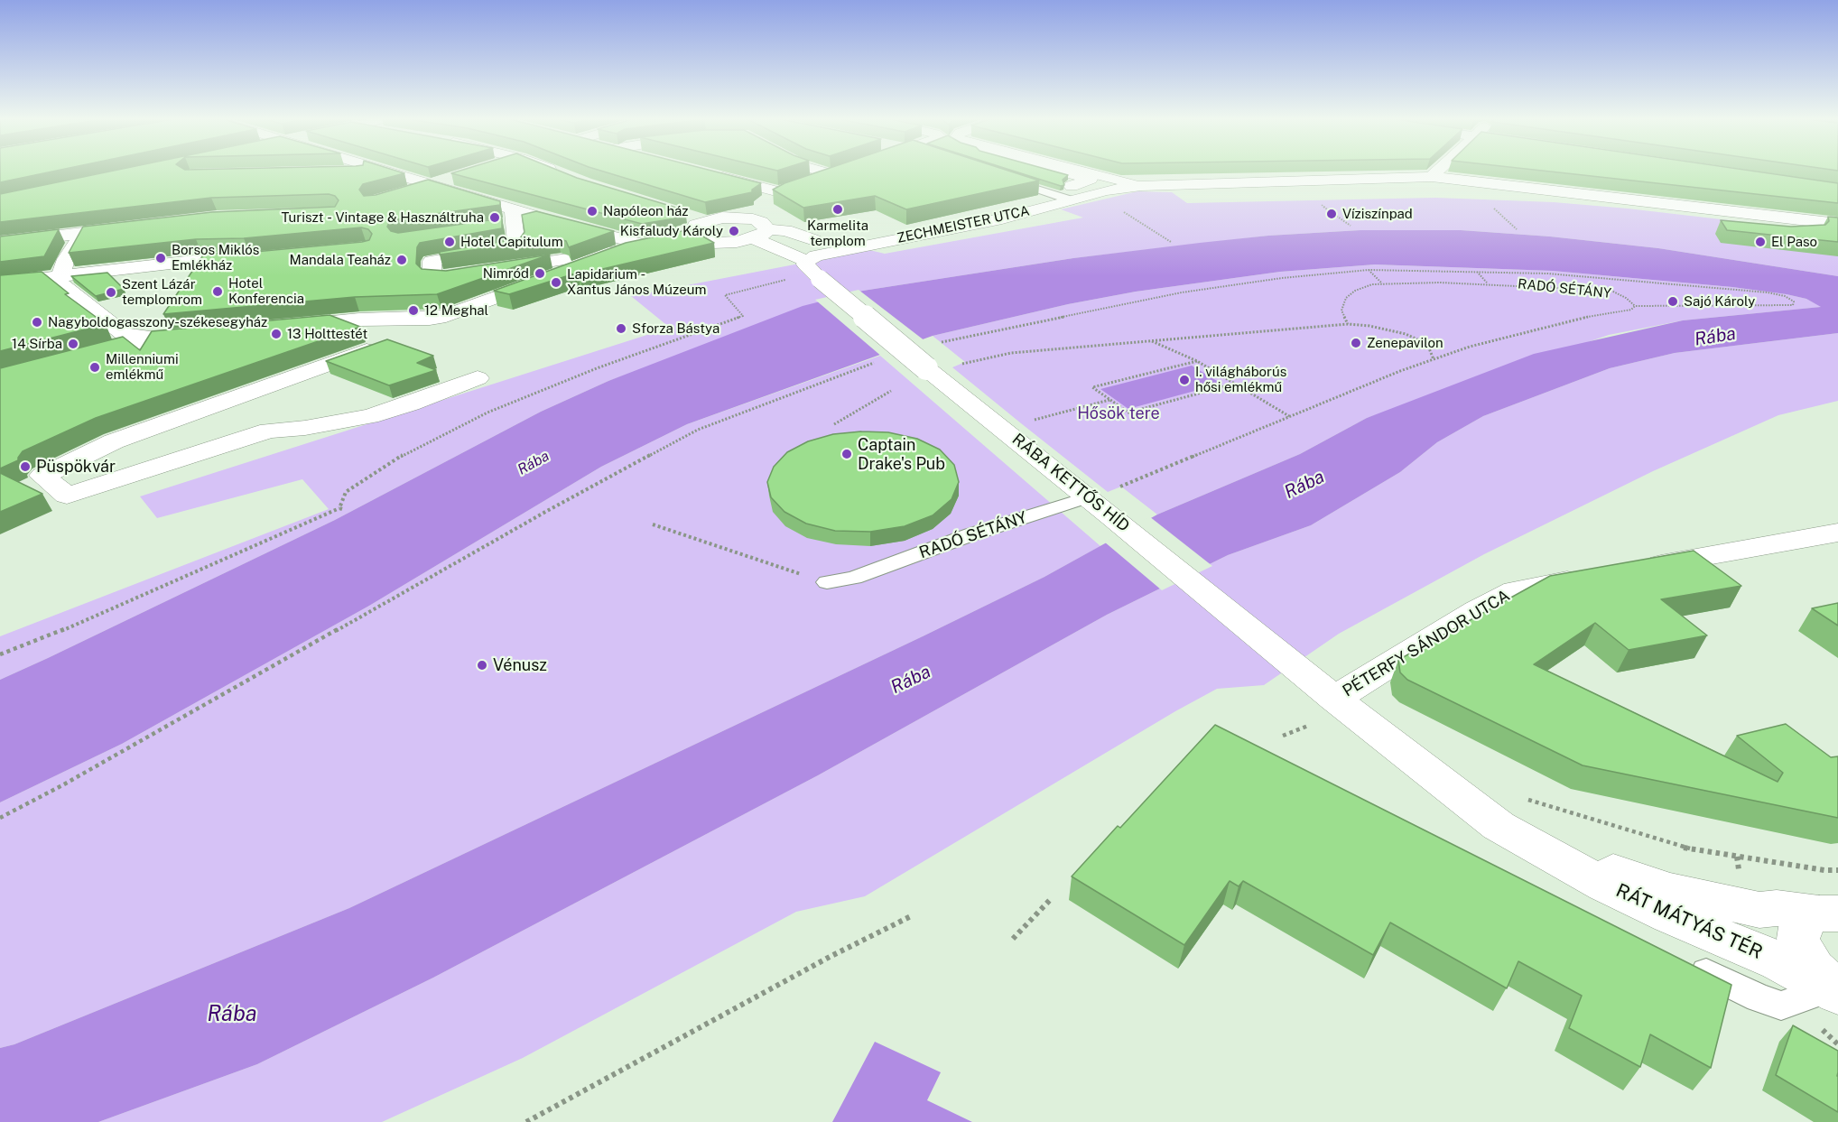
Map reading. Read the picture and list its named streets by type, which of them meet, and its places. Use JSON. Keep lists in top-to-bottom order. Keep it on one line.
{"streets":{"street":["ZECHMEISTER UTCA","RÁBA KETTŐS HÍD","PÉTERFY SÁNDOR UTCA","RÁT MÁTYÁS TÉR"],"lane":["RADÓ SÉTÁNY"]},"crossings":[["ZECHMEISTER UTCA","RÁBA KETTŐS HÍD"],["RADÓ SÉTÁNY","RÁBA KETTŐS HÍD"],["RÁBA KETTŐS HÍD","PÉTERFY SÁNDOR UTCA"],["RÁBA KETTŐS HÍD","RÁT MÁTYÁS TÉR"],["PÉTERFY SÁNDOR UTCA","RÁT MÁTYÁS TÉR"]],"water":["Rába"],"parks":["Hősök tere"],"places":["Karmelita templom","Napóleon ház","Víziszínpad","Turiszt - Vintage & Használtruha","Kisfaludy Károly","Hotel Capitulum","El Paso","Borsos Miklós Emlékház","Mandala Teaház","Nimród","Lapidarium - Xantus János Múzeum","Hotel Konferencia","Szent Lázár templomrom","Sajó Károly","12 Meghal","Nagyboldogasszony-székesegyház","Sforza Bástya","13 Holttestét","Zenepavilon","14 Sírba","Millenniumi emlékmű","I. világháborús hősi emlékmű","Captain Drake's Pub","Püspökvár","Vénusz"]}
